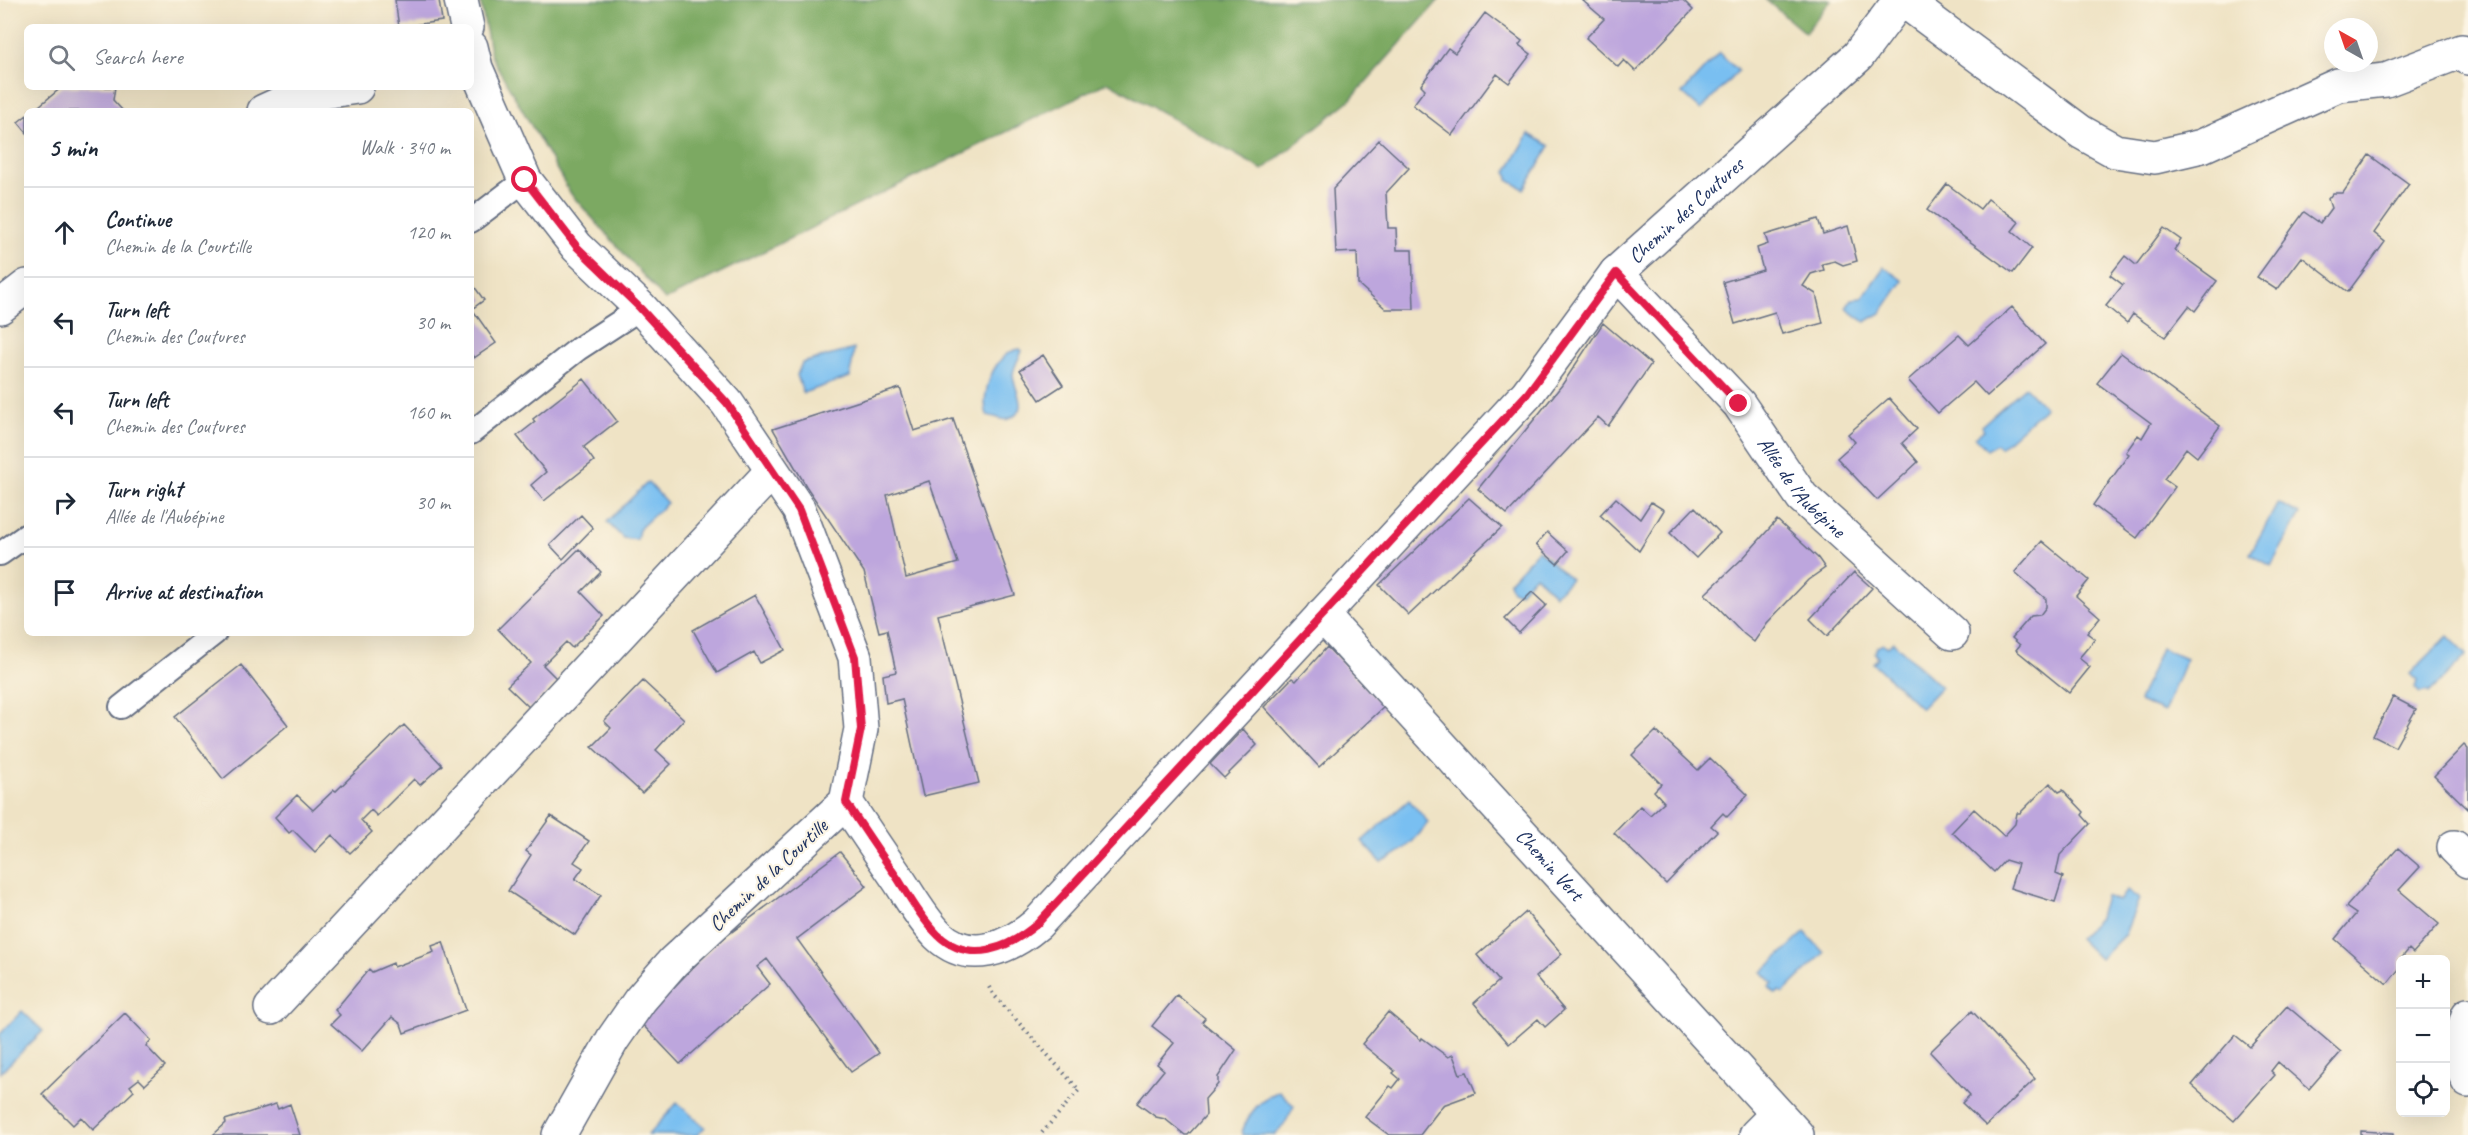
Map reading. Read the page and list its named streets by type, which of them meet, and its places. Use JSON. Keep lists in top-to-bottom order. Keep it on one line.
{"streets":{"street":["Chemin des Coutures","Allée de l'Aubépine","Chemin Vert","Chemin de la Courtille"]},"crossings":[["Chemin des Coutures","Allée de l'Aubépine"],["Chemin des Coutures","Chemin Vert"],["Chemin des Coutures","Chemin de la Courtille"]],"north":"top left","page":{"search":"Search here","heading":["5 min","Walk · 340 m"],"list":[["Continue","Chemin de la Courtille","120 m"],["Turn left","Chemin des Coutures","30 m"],["Turn left","Chemin des Coutures","160 m"],["Turn right","Allée de l'Aubépine","30 m"],"Arrive at destination"],"map_buttons":["+","−"]}}
